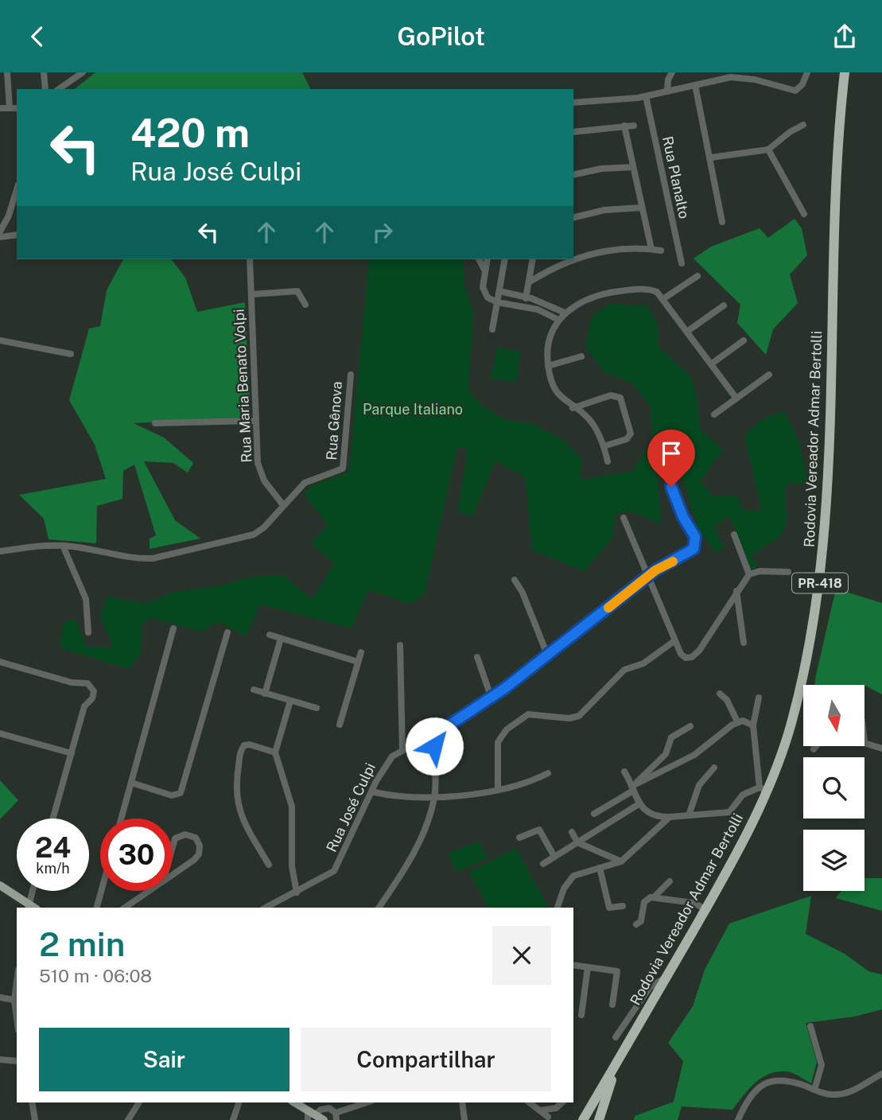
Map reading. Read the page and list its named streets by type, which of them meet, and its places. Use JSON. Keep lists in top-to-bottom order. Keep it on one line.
{"streets":{"highway":["Rodovia Vereador Admar Bertolli","PR-418"],"street":["Rua Planalto","Rua Maria Benato Volpi","Rua Gênova","Rua José Culpi"]},"crossings":[["Rua Maria Benato Volpi","Rua Gênova"]],"parks":["Parque Italiano"],"north":"bottom","page":{"header":"GoPilot","turn":["420 m","Rua José Culpi"],"speed":"24 km/h","limit":"30","heading":["2 min","510 m · 06:08"],"buttons":["Sair","Compartilhar"]}}
